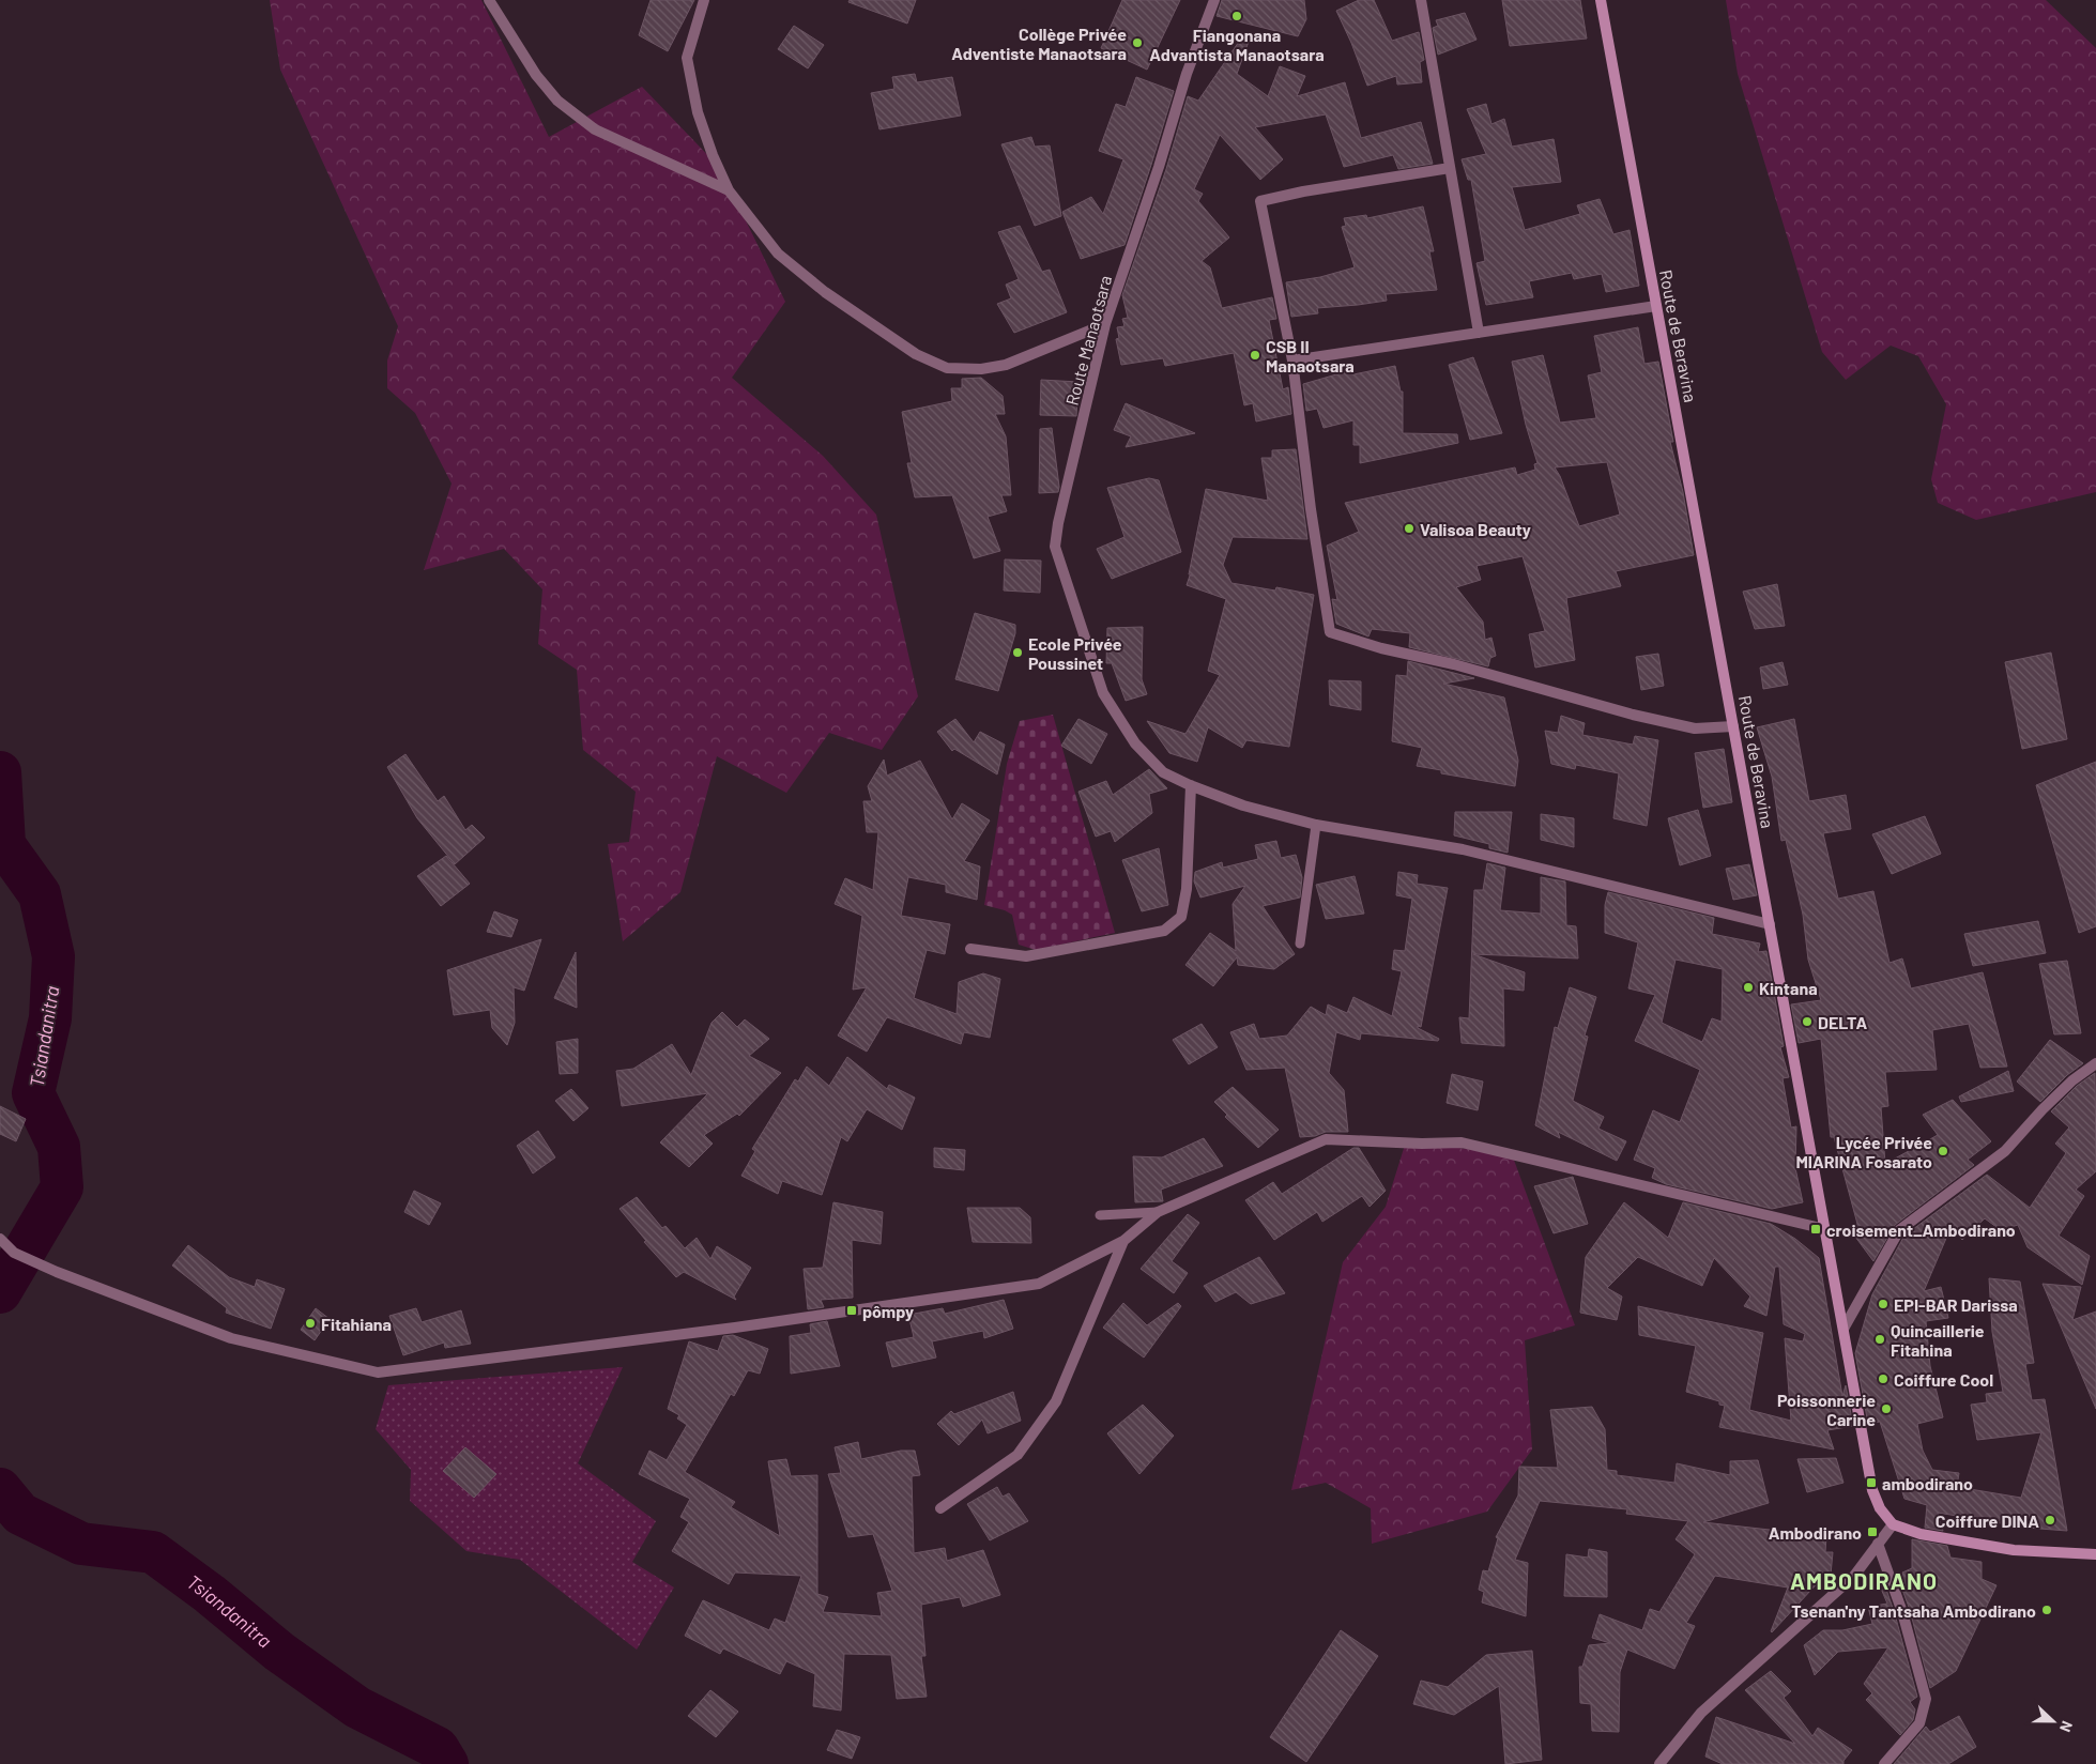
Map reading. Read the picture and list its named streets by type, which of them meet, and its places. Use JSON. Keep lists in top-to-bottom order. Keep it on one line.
{"streets":{"street":["Route de Beravina","Route Manaotsara"]},"crossings":[["Route de Beravina","Route Manaotsara"]],"districts":["AMBODIRANO"],"water":["Tsiandanitra"],"places":{"other":["Fiangonana Advantista Manaotsara","Collège Privée Adventiste Manaotsara","CSB II Manaotsara","Valisoa Beauty","Ecole Privée Poussinet","Kintana","DELTA","Lycée Privée MIARINA Fosarato","EPI-BAR Darissa","Fitahiana","Quincaillerie Fitahina","Coiffure Cool","Poissonnerie Carine","Coiffure DINA","Tsenan'ny Tantsaha Ambodirano"],"transit":["croisement_Ambodirano","pômpy","ambodirano","Ambodirano"]},"north":"right"}
